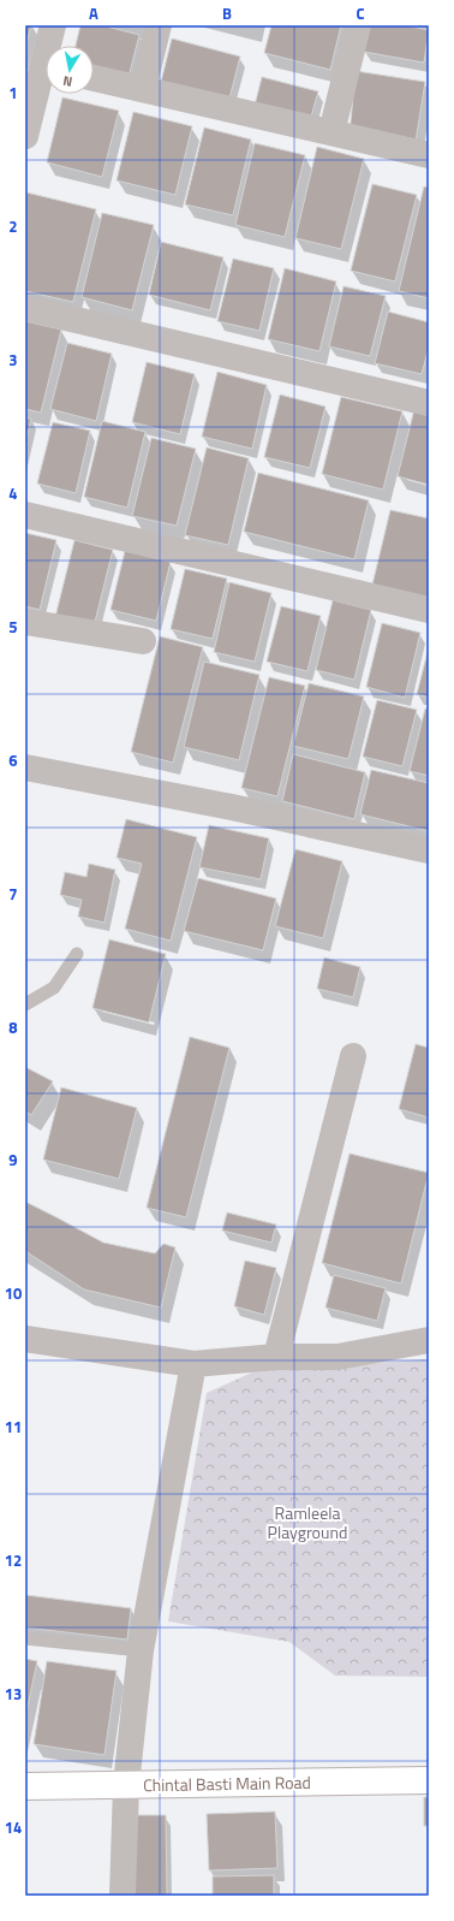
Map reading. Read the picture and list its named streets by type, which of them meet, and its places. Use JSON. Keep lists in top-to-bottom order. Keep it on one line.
{"streets":{"street":["Chintal Basti Main Road"]},"parks":["Ramleela Playground"],"north":"bottom","grid":{"columns":["A","B","C"],"rows":["1","2","3","4","5","6","7","8","9","10","11","12","13","14"]}}
